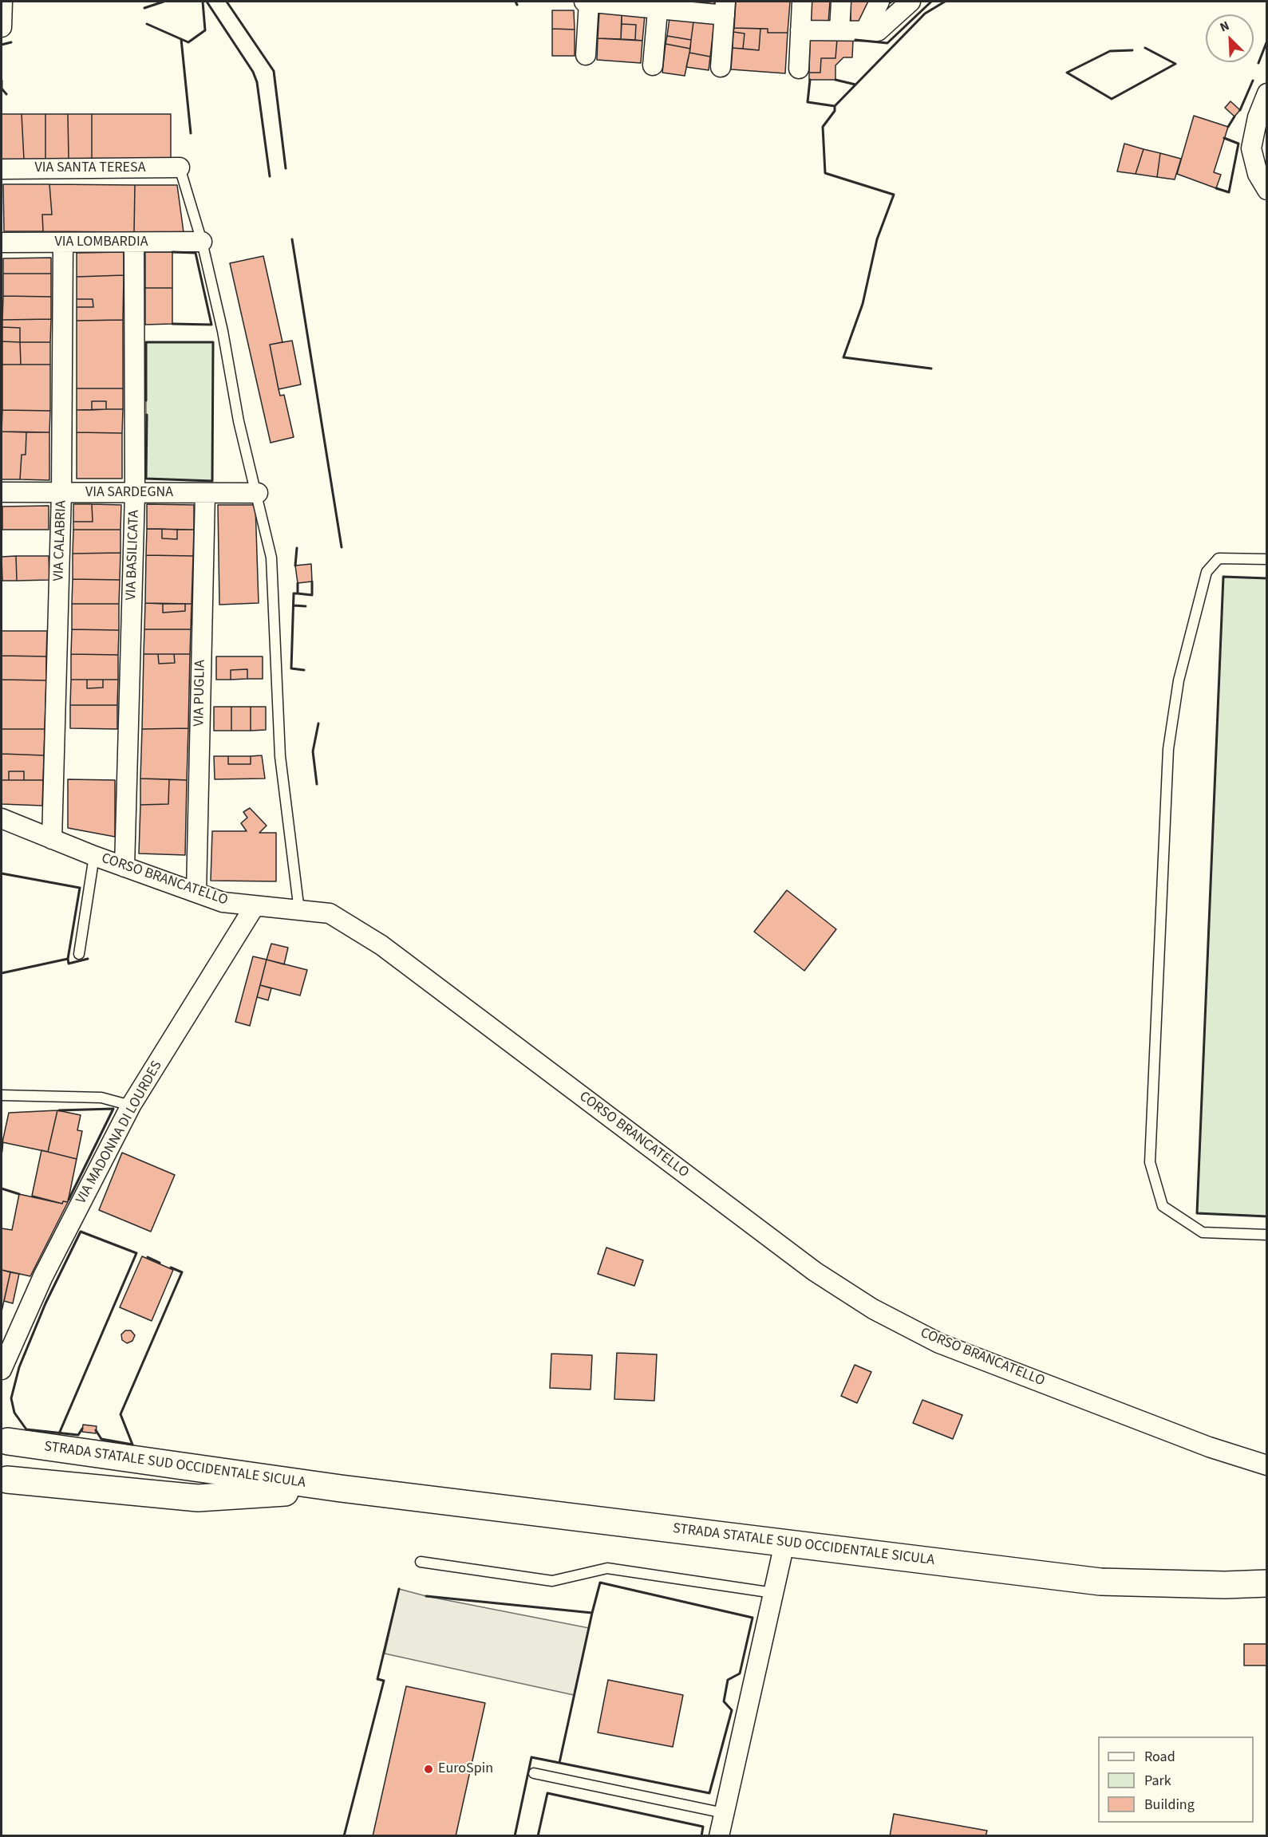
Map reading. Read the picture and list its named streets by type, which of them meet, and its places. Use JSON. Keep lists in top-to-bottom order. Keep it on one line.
{"streets":{"main road":["STRADA STATALE SUD OCCIDENTALE SICULA"],"street":["VIA SANTA TERESA","VIA LOMBARDIA","VIA SARDEGNA","VIA CALABRIA","VIA BASILICATA","VIA PUGLIA","CORSO BRANCATELLO","VIA MADONNA DI LOURDES"]},"crossings":[["VIA LOMBARDIA","VIA CALABRIA"],["VIA LOMBARDIA","VIA BASILICATA"],["VIA SARDEGNA","VIA CALABRIA"],["VIA SARDEGNA","VIA BASILICATA"],["VIA SARDEGNA","VIA PUGLIA"],["VIA CALABRIA","CORSO BRANCATELLO"],["VIA BASILICATA","CORSO BRANCATELLO"],["VIA PUGLIA","CORSO BRANCATELLO"],["CORSO BRANCATELLO","VIA MADONNA DI LOURDES"]],"places":["EuroSpin"],"legend":["Road","Park","Building"],"north":"top left"}
